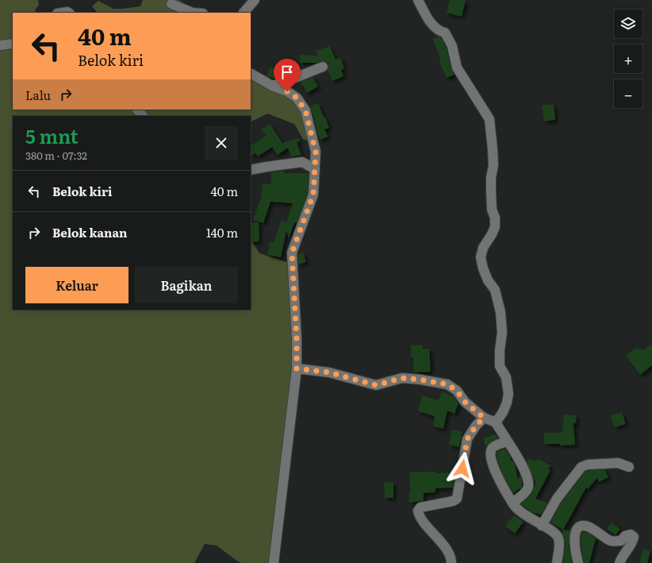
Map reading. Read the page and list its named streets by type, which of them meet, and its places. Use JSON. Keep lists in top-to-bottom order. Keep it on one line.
{"page":{"map_buttons":["+","−"],"turn":["40 m","Belok kiri"],"then":"Lalu","heading":["5 mnt","380 m · 07:32"],"list":[{"name":"Belok kiri","value":"40 m"},{"name":"Belok kanan","value":"140 m"}],"buttons":["Keluar","Bagikan"]}}
